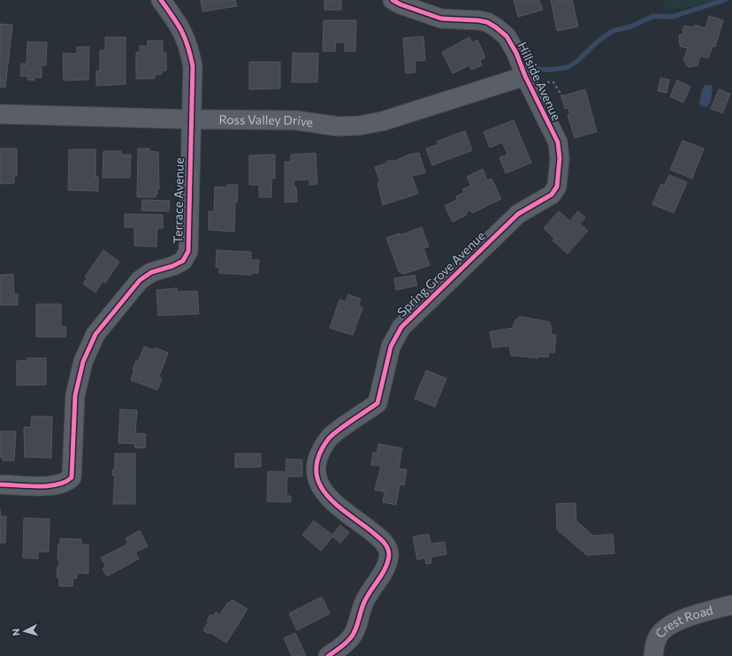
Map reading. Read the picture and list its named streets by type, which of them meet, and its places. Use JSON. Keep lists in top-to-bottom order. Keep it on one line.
{"streets":{"street":["Hillside Avenue","Ross Valley Drive","Terrace Avenue","Spring Grove Avenue","Crest Road"]},"crossings":[["Hillside Avenue","Ross Valley Drive"],["Hillside Avenue","Spring Grove Avenue"],["Ross Valley Drive","Terrace Avenue"]],"north":"left"}
